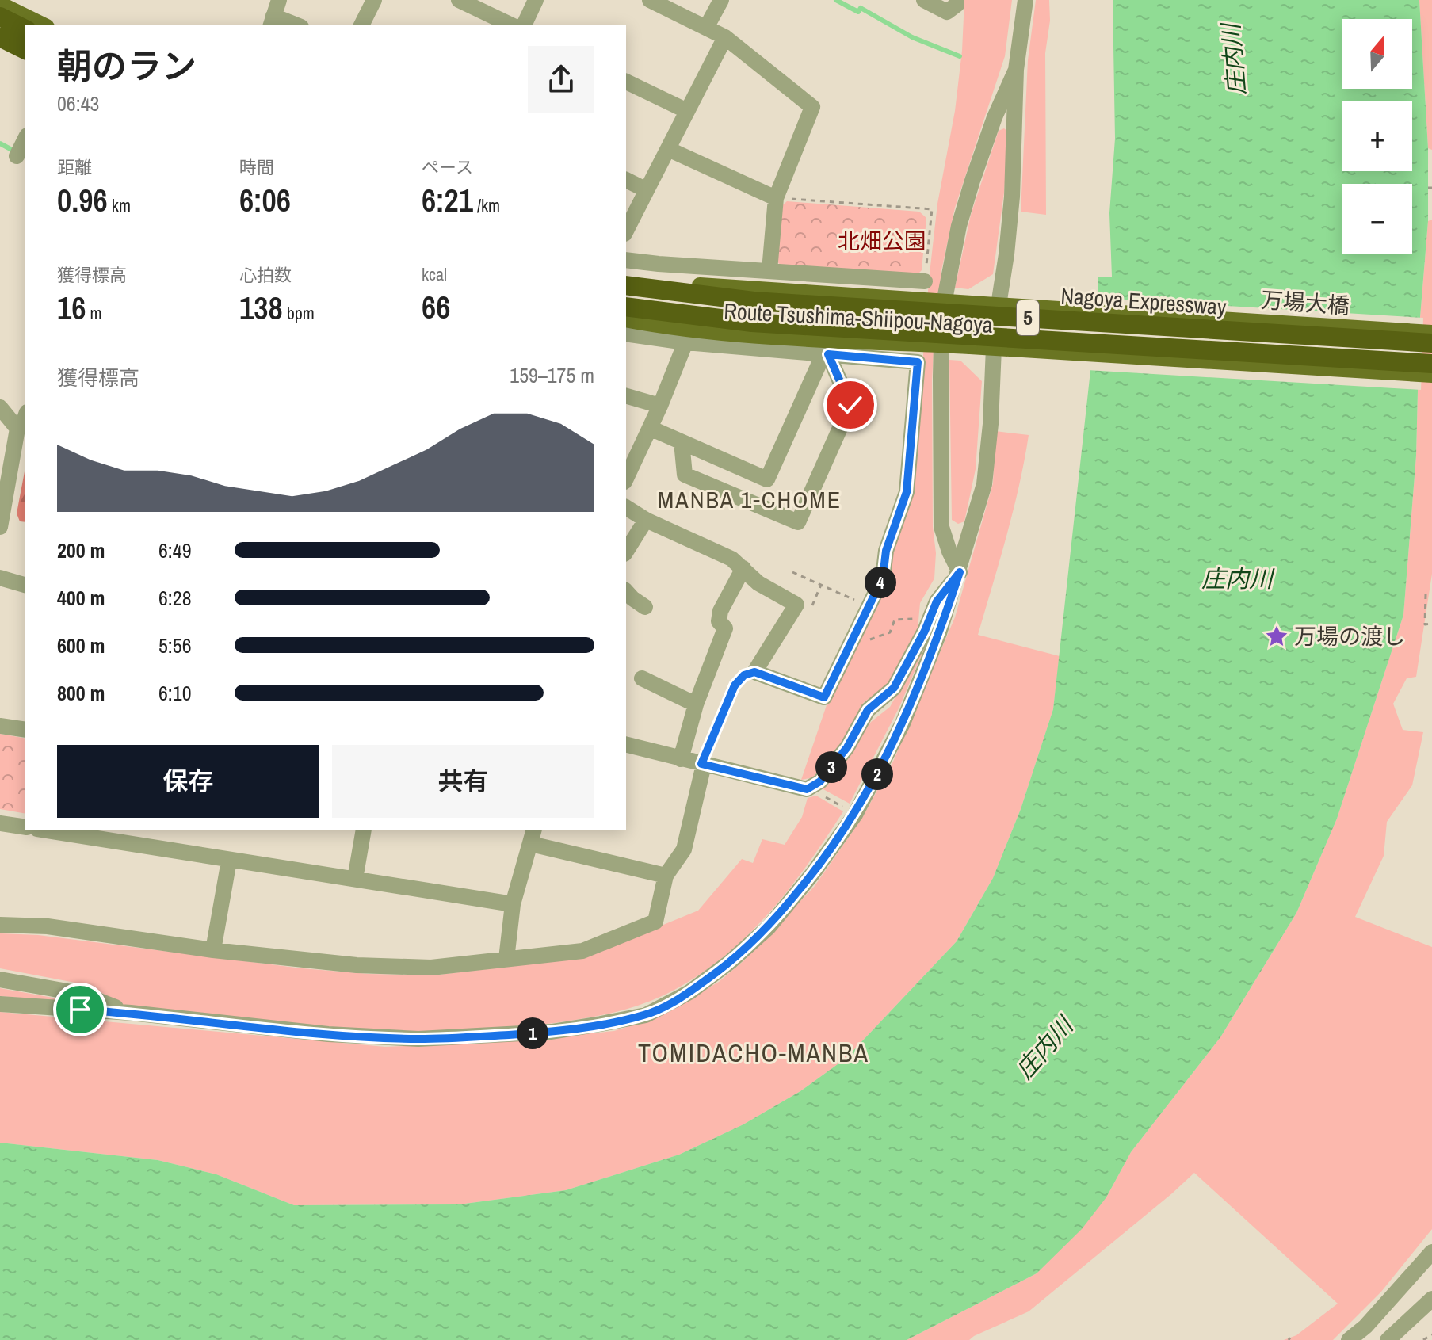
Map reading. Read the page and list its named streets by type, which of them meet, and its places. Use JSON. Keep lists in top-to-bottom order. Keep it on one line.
{"streets":{"highway":["Nagoya Expressway","5"],"main road":["万場大橋","Route Tsushima-Shiipou-Nagoya"]},"crossings":[["万場大橋","Route Tsushima-Shiipou-Nagoya"]],"districts":["MANBA 1-CHOME","TOMIDACHO-MANBA"],"water":["庄内川"],"parks":["北畑公園"],"places":{"place":["万場の渡し"]},"north":"top","page":{"map_buttons":["+","−"],"heading":["朝のラン","06:43"],"stats":[["距離","0.96 km"],["時間","6:06"],["ペース","6:21 /km"],["獲得標高","16 m"],["心拍数","138 bpm"],["kcal","66"]],"chart":["獲得標高","159–175 m"],"list":[{"name":"200 m","note":"6:49"},{"name":"400 m","note":"6:28"},{"name":"600 m","note":"5:56"},{"name":"800 m","note":"6:10"}],"pins":["4","3","2","1"],"buttons":["保存","共有"]}}
